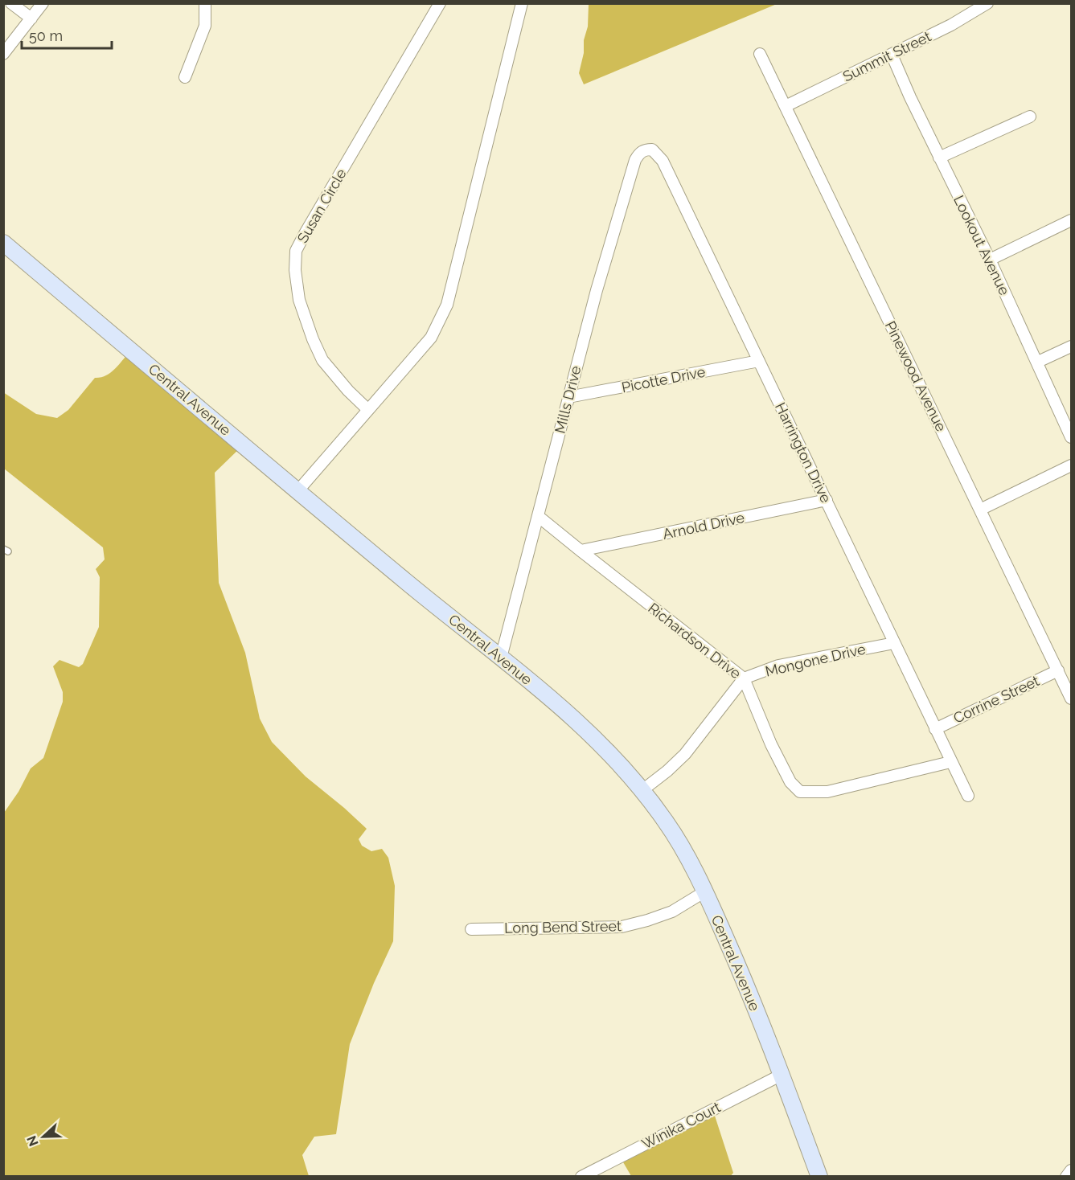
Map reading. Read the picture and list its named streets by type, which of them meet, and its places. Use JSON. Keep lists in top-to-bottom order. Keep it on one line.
{"streets":{"main road":["Central Avenue"],"street":["Summit Street","Susan Circle","Lookout Avenue","Pinewood Avenue","Picotte Drive","Mills Drive","Harrington Drive","Arnold Drive","Richardson Drive","Mongone Drive","Corrine Street","Long Bend Street","Winika Court"]},"crossings":[["Summit Street","Lookout Avenue"],["Summit Street","Pinewood Avenue"],["Pinewood Avenue","Corrine Street"],["Picotte Drive","Mills Drive"],["Picotte Drive","Harrington Drive"],["Central Avenue","Mills Drive"],["Central Avenue","Long Bend Street"],["Central Avenue","Winika Court"],["Mills Drive","Harrington Drive"],["Mills Drive","Richardson Drive"],["Harrington Drive","Arnold Drive"],["Harrington Drive","Richardson Drive"],["Harrington Drive","Mongone Drive"],["Harrington Drive","Corrine Street"],["Arnold Drive","Richardson Drive"],["Richardson Drive","Mongone Drive"]],"scale_bar":"50 m","north":"left"}
